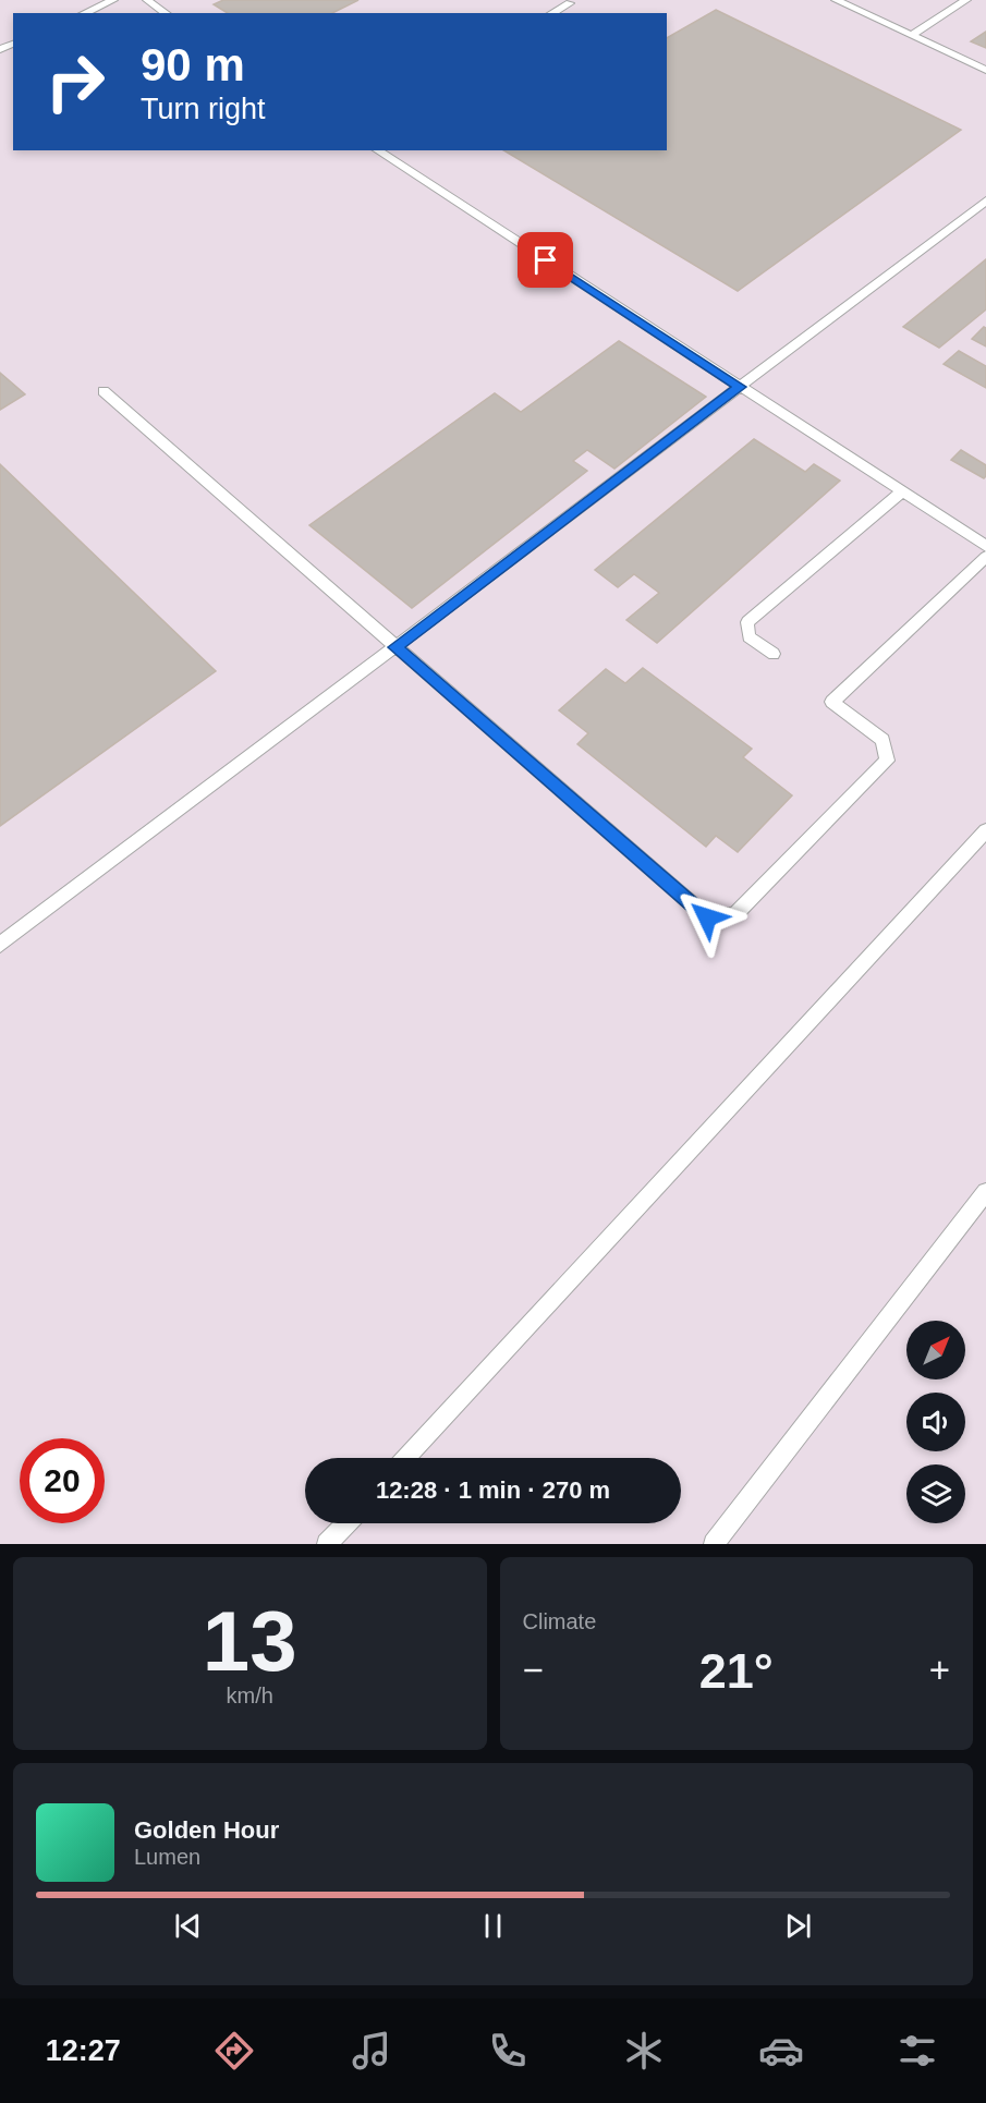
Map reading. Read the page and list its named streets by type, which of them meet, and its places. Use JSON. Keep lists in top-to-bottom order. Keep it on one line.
{"north":"top right","page":{"turn":["90 m","Turn right"],"limit":"20","trip":"12:28 · 1 min · 270 m","tile":[["13","km/h"],"Climate"],"heat":["−","21°","+"],"song":["Golden Hour","Lumen"],"tabs":"12:27"}}
